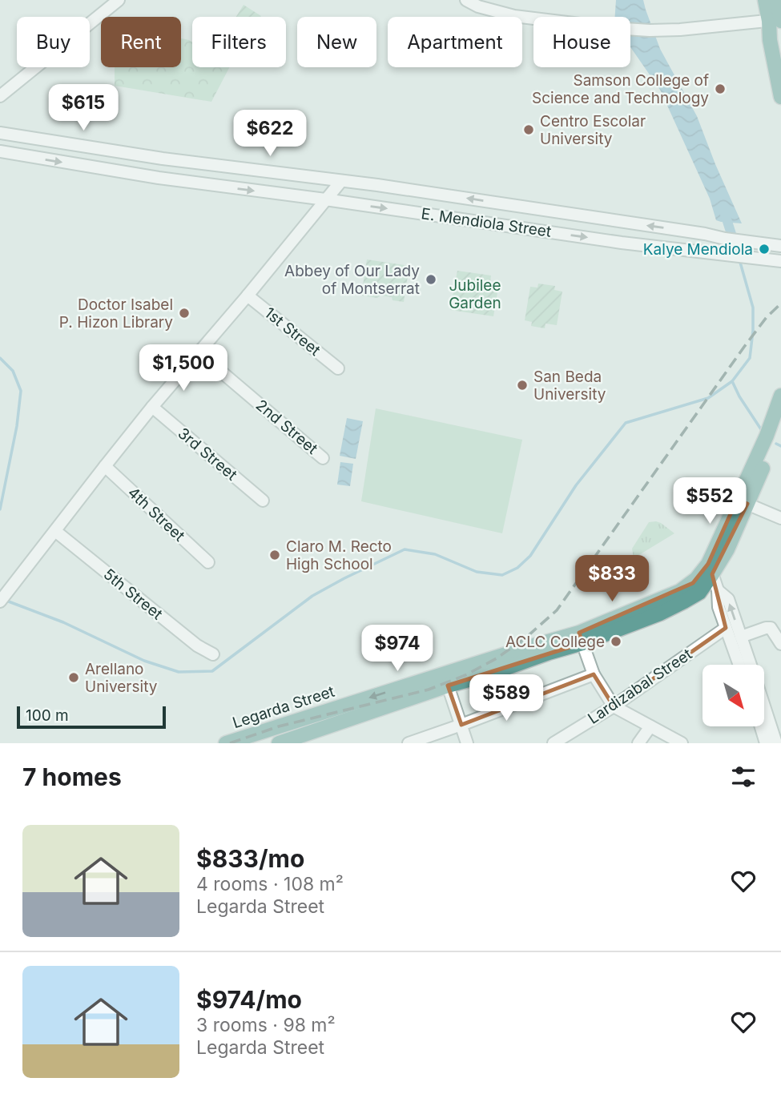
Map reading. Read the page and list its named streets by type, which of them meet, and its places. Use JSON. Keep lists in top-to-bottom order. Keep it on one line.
{"streets":{"main road":["Legarda Street"],"street":["E. Mendiola Street","1st Street","2nd Street","3rd Street","4th Street","5th Street","Lardizabal Street"]},"parks":["Jubilee Garden"],"places":["Samson College of Science and Technology","Centro Escolar University","Kalye Mendiola","Abbey of Our Lady of Montserrat","Doctor Isabel P. Hizon Library","San Beda University","Claro M. Recto High School","ACLC College","Arellano University"],"scale_bar":"100 m","north":"bottom right","page":{"chip":["Buy","Rent","Filters","New","Apartment","House"],"price":["$615","$622","$1,500","$552","$833","$974","$589"],"scale":"100 m","heading":"7 homes","list":[{"name":"$833/mo","note":"4 rooms · 108 m² · Legarda Street"},{"name":"$974/mo","note":"3 rooms · 98 m² · Legarda Street"}]}}
